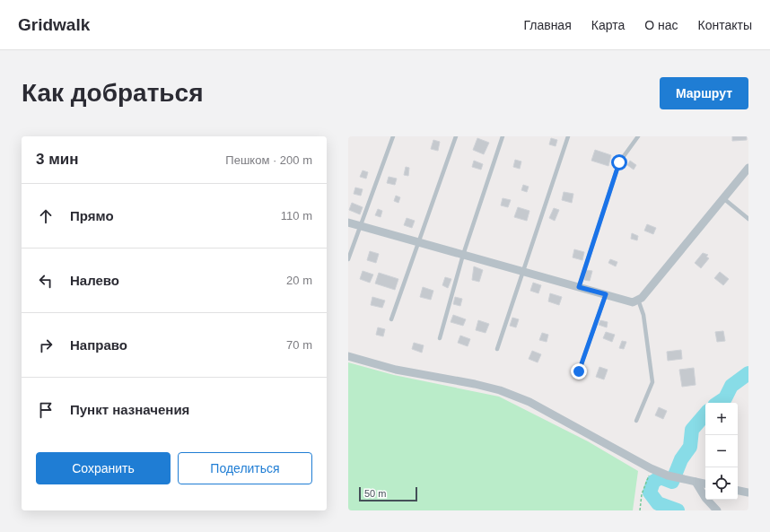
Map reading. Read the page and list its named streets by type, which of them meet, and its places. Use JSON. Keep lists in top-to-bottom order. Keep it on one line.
{"scale_bar":"50 m","page":{"header":"Gridwalk","nav":["Главная","Карта","О нас","Контакты"],"buttons":["Маршрут",["Сохранить","Поделиться"]],"title":"Как добраться","heading":["3 мин","Пешком · 200 m"],"list":[["Прямо","110 m"],["Налево","20 m"],["Направо","70 m"],"Пункт назначения"],"map_buttons":["+","−"],"scale":"50 m"}}
